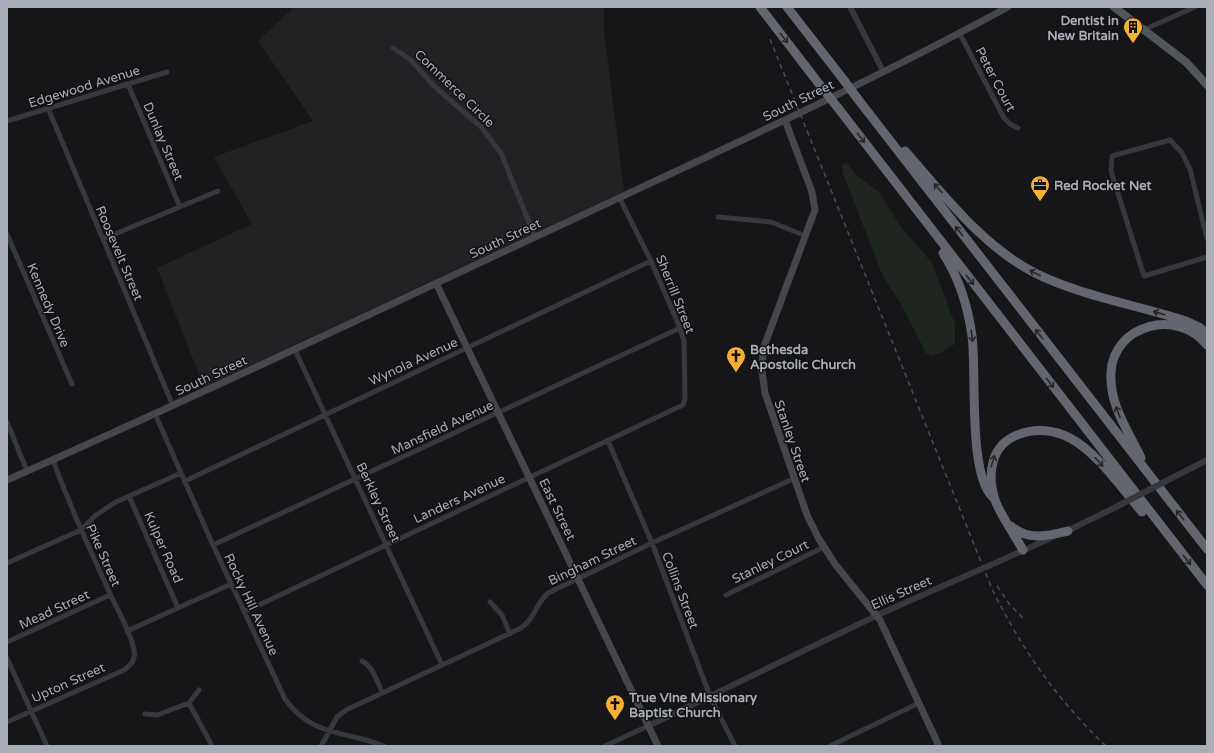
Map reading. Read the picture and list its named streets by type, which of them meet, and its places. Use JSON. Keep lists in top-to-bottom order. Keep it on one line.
{"streets":{"main road":["South Street","Stanley Street","East Street"],"street":["Peter Court","Edgewood Avenue","Commerce Circle","Dunlay Street","Roosevelt Street","Sherrill Street","Kennedy Drive","Wynola Avenue","Mansfield Avenue","Landers Avenue","Berkley Street","Kulper Road","Pike Street","Bingham Street","Stanley Court","Collins Street","Ellis Street","Rocky Hill Avenue","Mead Street","Upton Street"]},"crossings":[["Peter Court","South Street"],["Edgewood Avenue","Dunlay Street"],["Edgewood Avenue","Roosevelt Street"],["Commerce Circle","South Street"],["South Street","Roosevelt Street"],["South Street","Sherrill Street"],["South Street","Stanley Street"],["South Street","Berkley Street"],["South Street","East Street"],["South Street","Pike Street"],["South Street","Rocky Hill Avenue"],["Sherrill Street","Wynola Avenue"],["Sherrill Street","Mansfield Avenue"],["Sherrill Street","Landers Avenue"],["Wynola Avenue","Berkley Street"],["Wynola Avenue","East Street"],["Wynola Avenue","Rocky Hill Avenue"],["Mansfield Avenue","Berkley Street"],["Mansfield Avenue","East Street"],["Mansfield Avenue","Rocky Hill Avenue"],["Stanley Street","Bingham Street"],["Stanley Street","Stanley Court"],["Stanley Street","Ellis Street"],["Landers Avenue","Berkley Street"],["Landers Avenue","East Street"],["Landers Avenue","Collins Street"],["Landers Avenue","Rocky Hill Avenue"],["Berkley Street","Bingham Street"],["East Street","Bingham Street"],["East Street","Ellis Street"],["Pike Street","Mead Street"],["Pike Street","Upton Street"],["Bingham Street","Collins Street"],["Bingham Street","Rocky Hill Avenue"],["Collins Street","Ellis Street"]],"places":{"building":["Dentist in New Britain"],"office":["Red Rocket Net"],"church":["Bethesda Apostolic Church","True Vine Missionary Baptist Church"]}}
